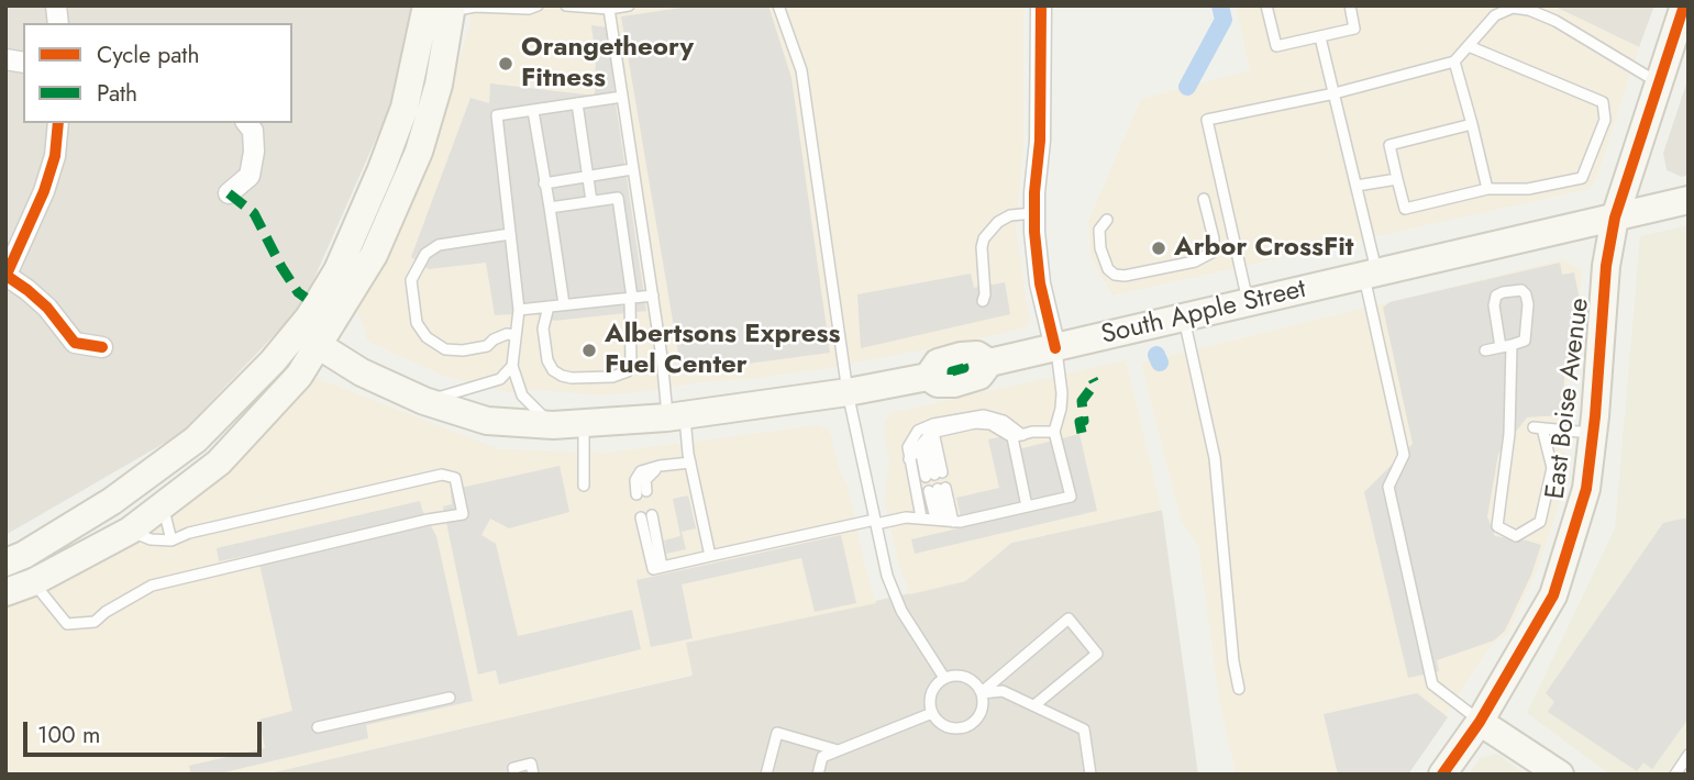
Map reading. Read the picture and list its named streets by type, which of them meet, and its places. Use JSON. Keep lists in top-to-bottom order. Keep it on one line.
{"streets":{"main road":["South Apple Street","East Boise Avenue"]},"crossings":[["South Apple Street","East Boise Avenue"]],"places":["Orangetheory Fitness","Arbor CrossFit","Albertsons Express Fuel Center"],"legend":["Cycle path","Path"],"scale_bar":"100 m"}
